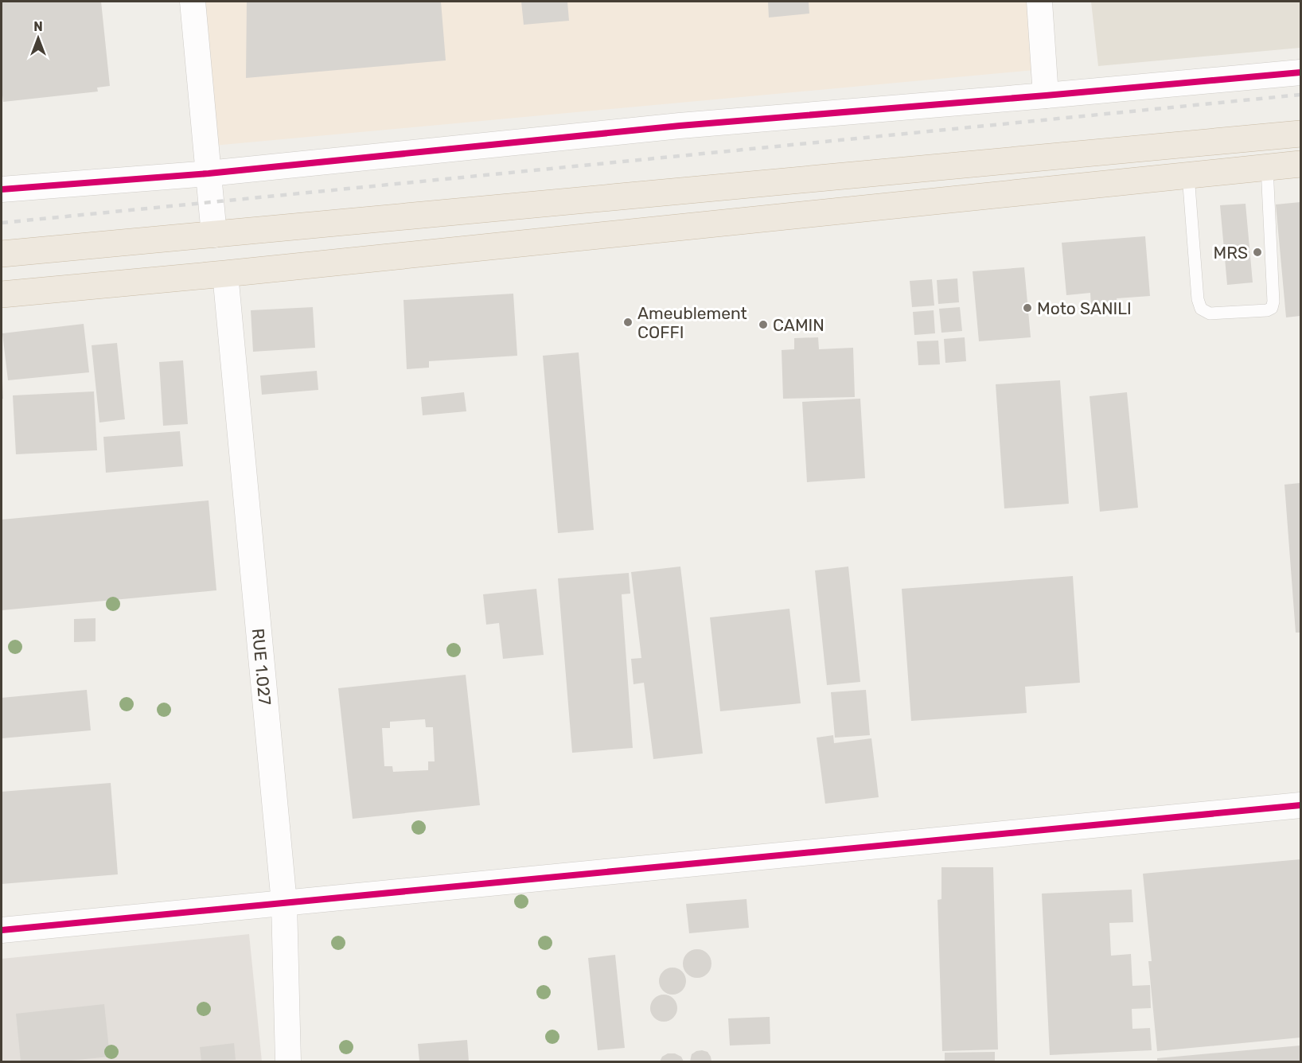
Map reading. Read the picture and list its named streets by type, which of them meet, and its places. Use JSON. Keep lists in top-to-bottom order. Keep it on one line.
{"streets":{"street":["RUE 1.027"]},"places":["MRS","Moto SANILI","Ameublement COFFI","CAMIN"],"north":"top"}
